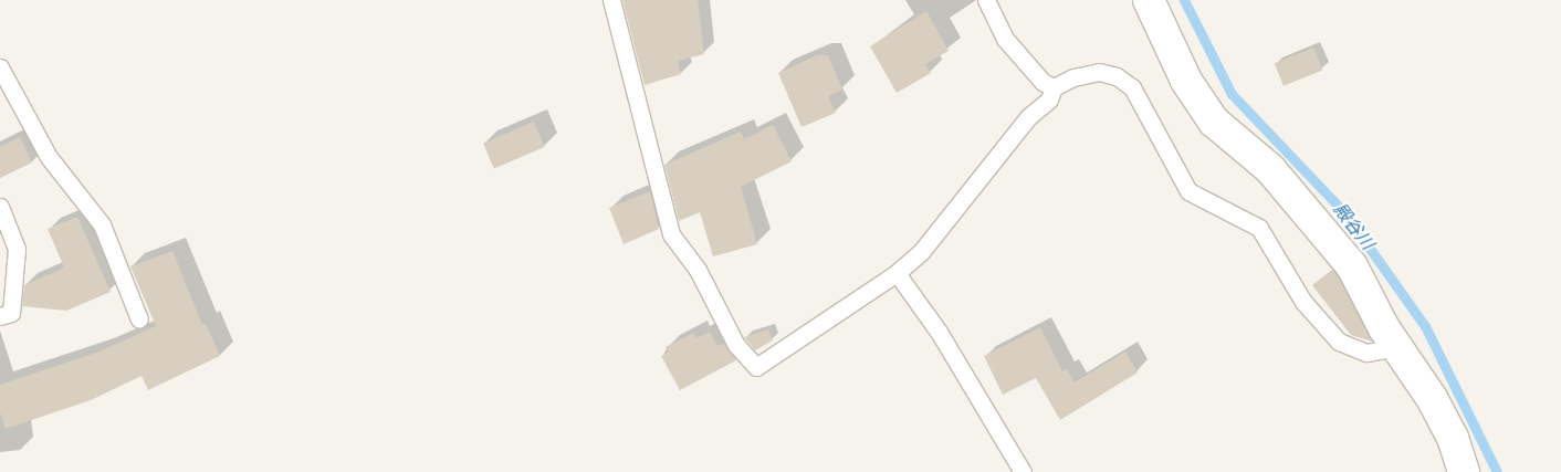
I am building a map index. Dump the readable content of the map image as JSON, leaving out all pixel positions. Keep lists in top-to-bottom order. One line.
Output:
{"water":["殿谷川"]}
